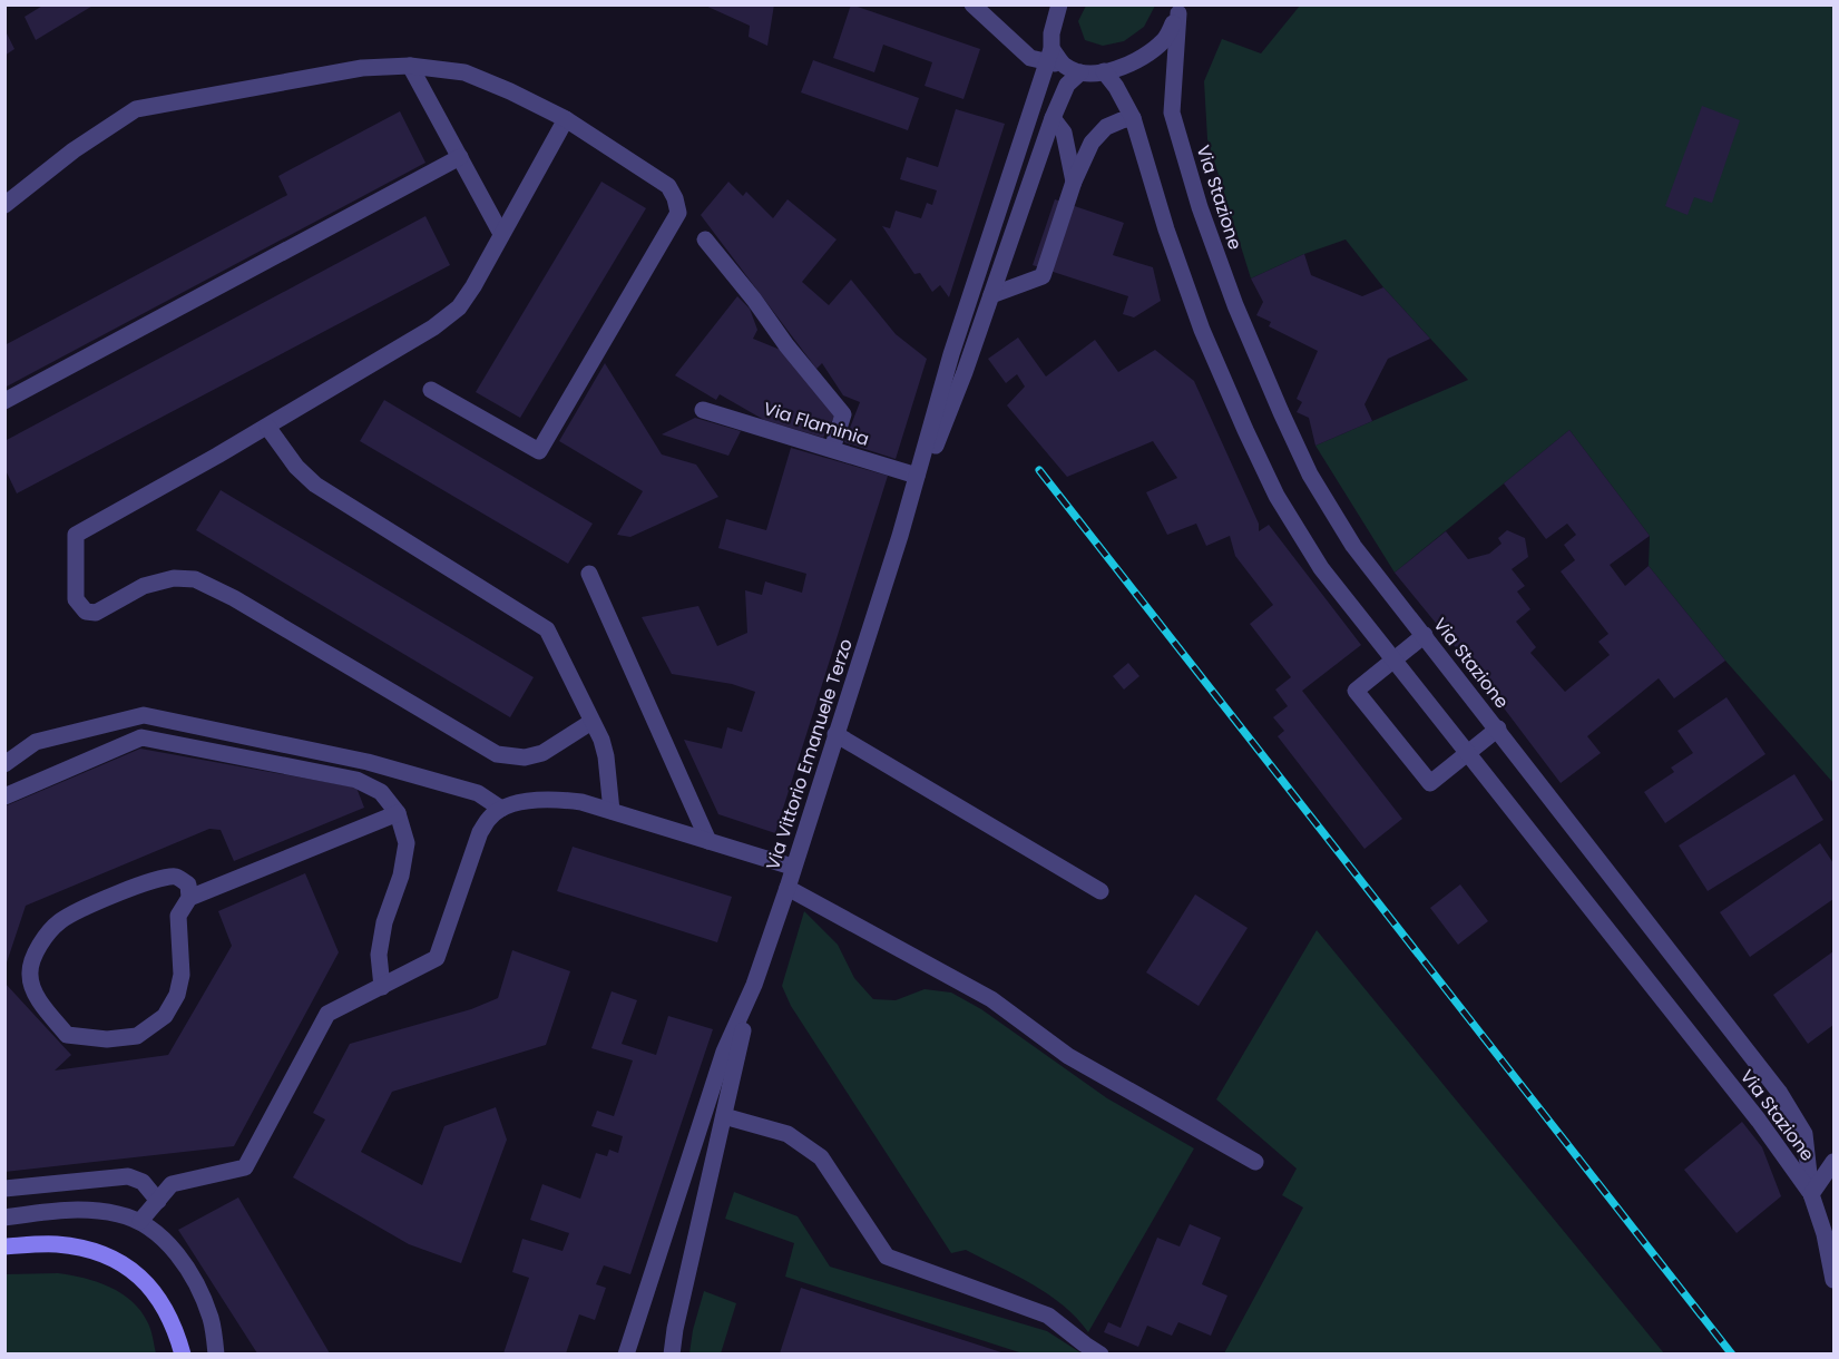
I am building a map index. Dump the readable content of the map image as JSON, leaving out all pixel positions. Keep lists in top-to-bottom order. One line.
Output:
{"streets":{"street":["Via Stazione","Via Flaminia","Via Vittorio Emanuele Terzo"]}}
